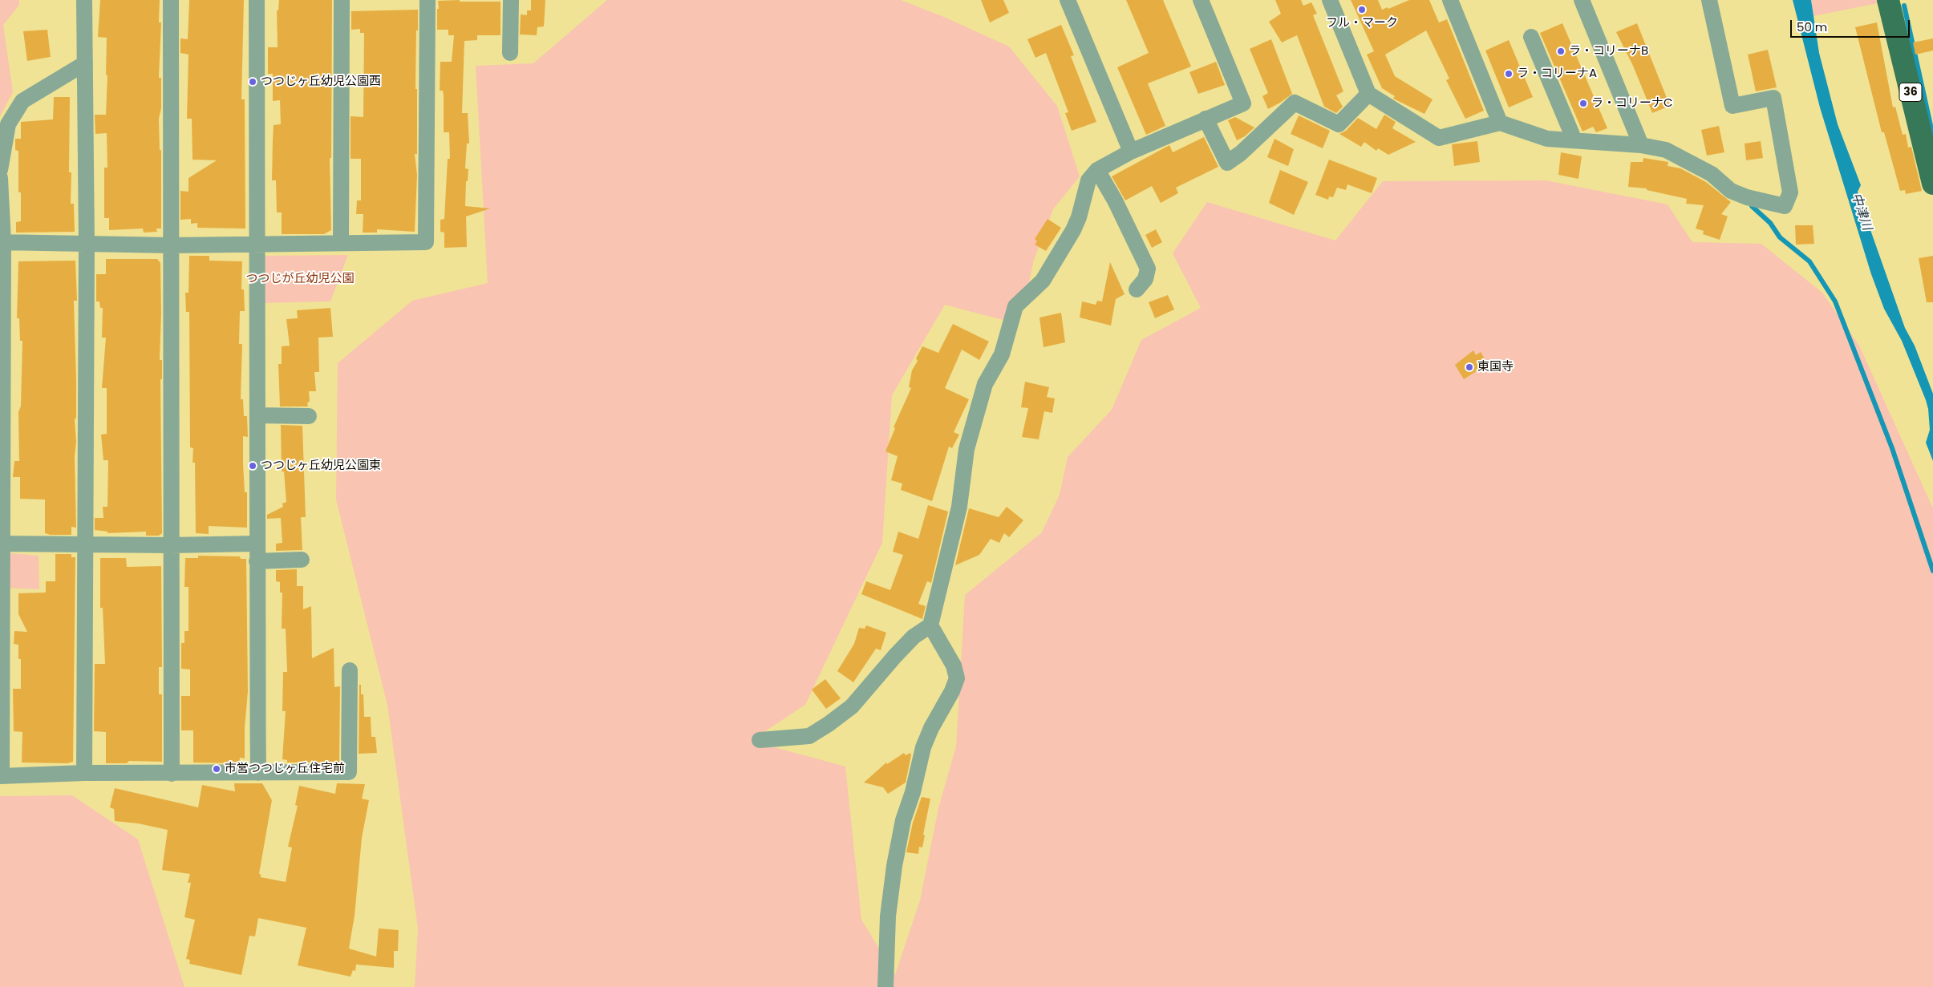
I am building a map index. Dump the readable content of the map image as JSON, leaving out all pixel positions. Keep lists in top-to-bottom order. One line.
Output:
{"streets":{"main road":["36"]},"water":["中津川"],"parks":["つつじが丘幼児公園"],"places":["フル・マーク","ラ・コリーナB","ラ・コリーナA","つつじヶ丘幼児公園西","ラ・コリーナC","東国寺","つつじヶ丘幼児公園東","市営つつじヶ丘住宅前"],"scale_bar":"50 m"}
